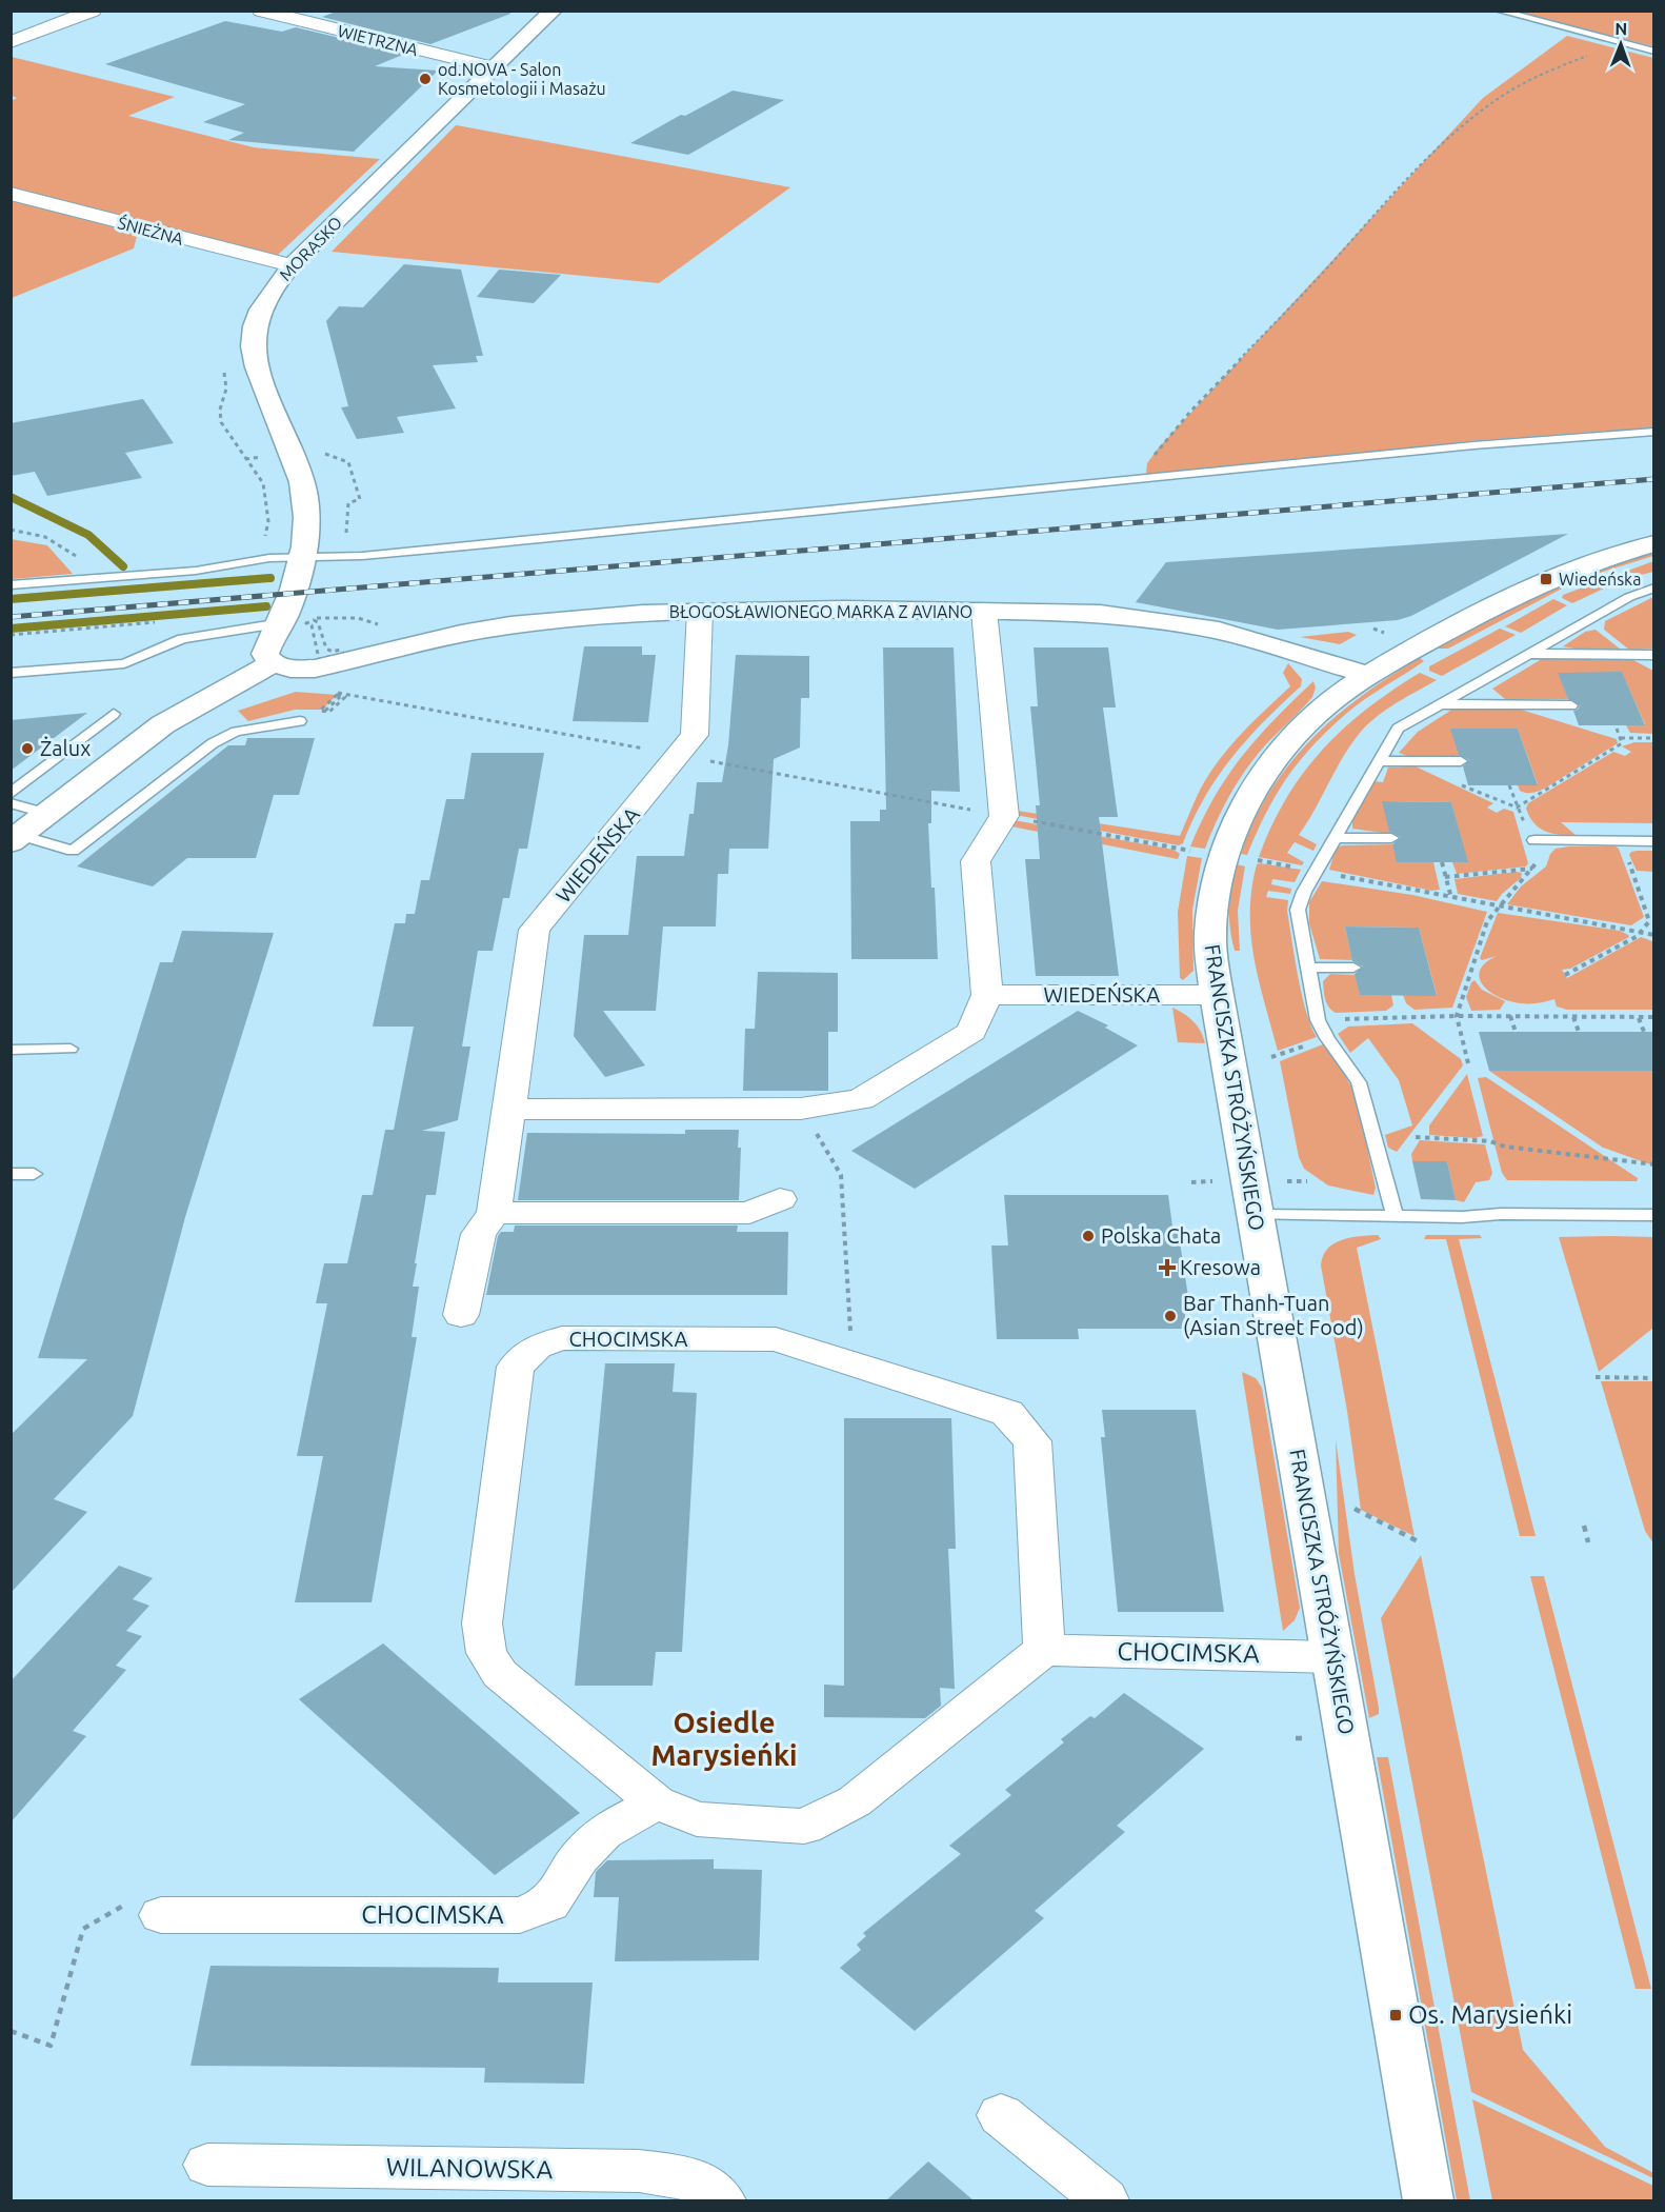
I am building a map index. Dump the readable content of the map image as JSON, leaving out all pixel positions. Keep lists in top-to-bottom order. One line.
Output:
{"streets":{"street":["WIETRZNA","ŚNIEŻNA","MORASKO","BŁOGOSŁAWIONEGO MARKA Z AVIANO","WIEDEŃSKA","FRANCISZKA STRÓŻYŃSKIEGO","CHOCIMSKA","WILANOWSKA"]},"crossings":[["WIETRZNA","MORASKO"],["ŚNIEŻNA","MORASKO"],["MORASKO","BŁOGOSŁAWIONEGO MARKA Z AVIANO"],["BŁOGOSŁAWIONEGO MARKA Z AVIANO","WIEDEŃSKA"],["BŁOGOSŁAWIONEGO MARKA Z AVIANO","FRANCISZKA STRÓŻYŃSKIEGO"],["WIEDEŃSKA","FRANCISZKA STRÓŻYŃSKIEGO"],["FRANCISZKA STRÓŻYŃSKIEGO","CHOCIMSKA"]],"districts":["Osiedle Marysieńki"],"places":{"other":["od.NOVA - Salon Kosmetologii i Masażu","Żalux","Polska Chata","Bar Thanh-Tuan (Asian Street Food)"],"transit":["Wiedeńska","Os. Marysieńki"],"health":["Kresowa"]},"north":"top"}
